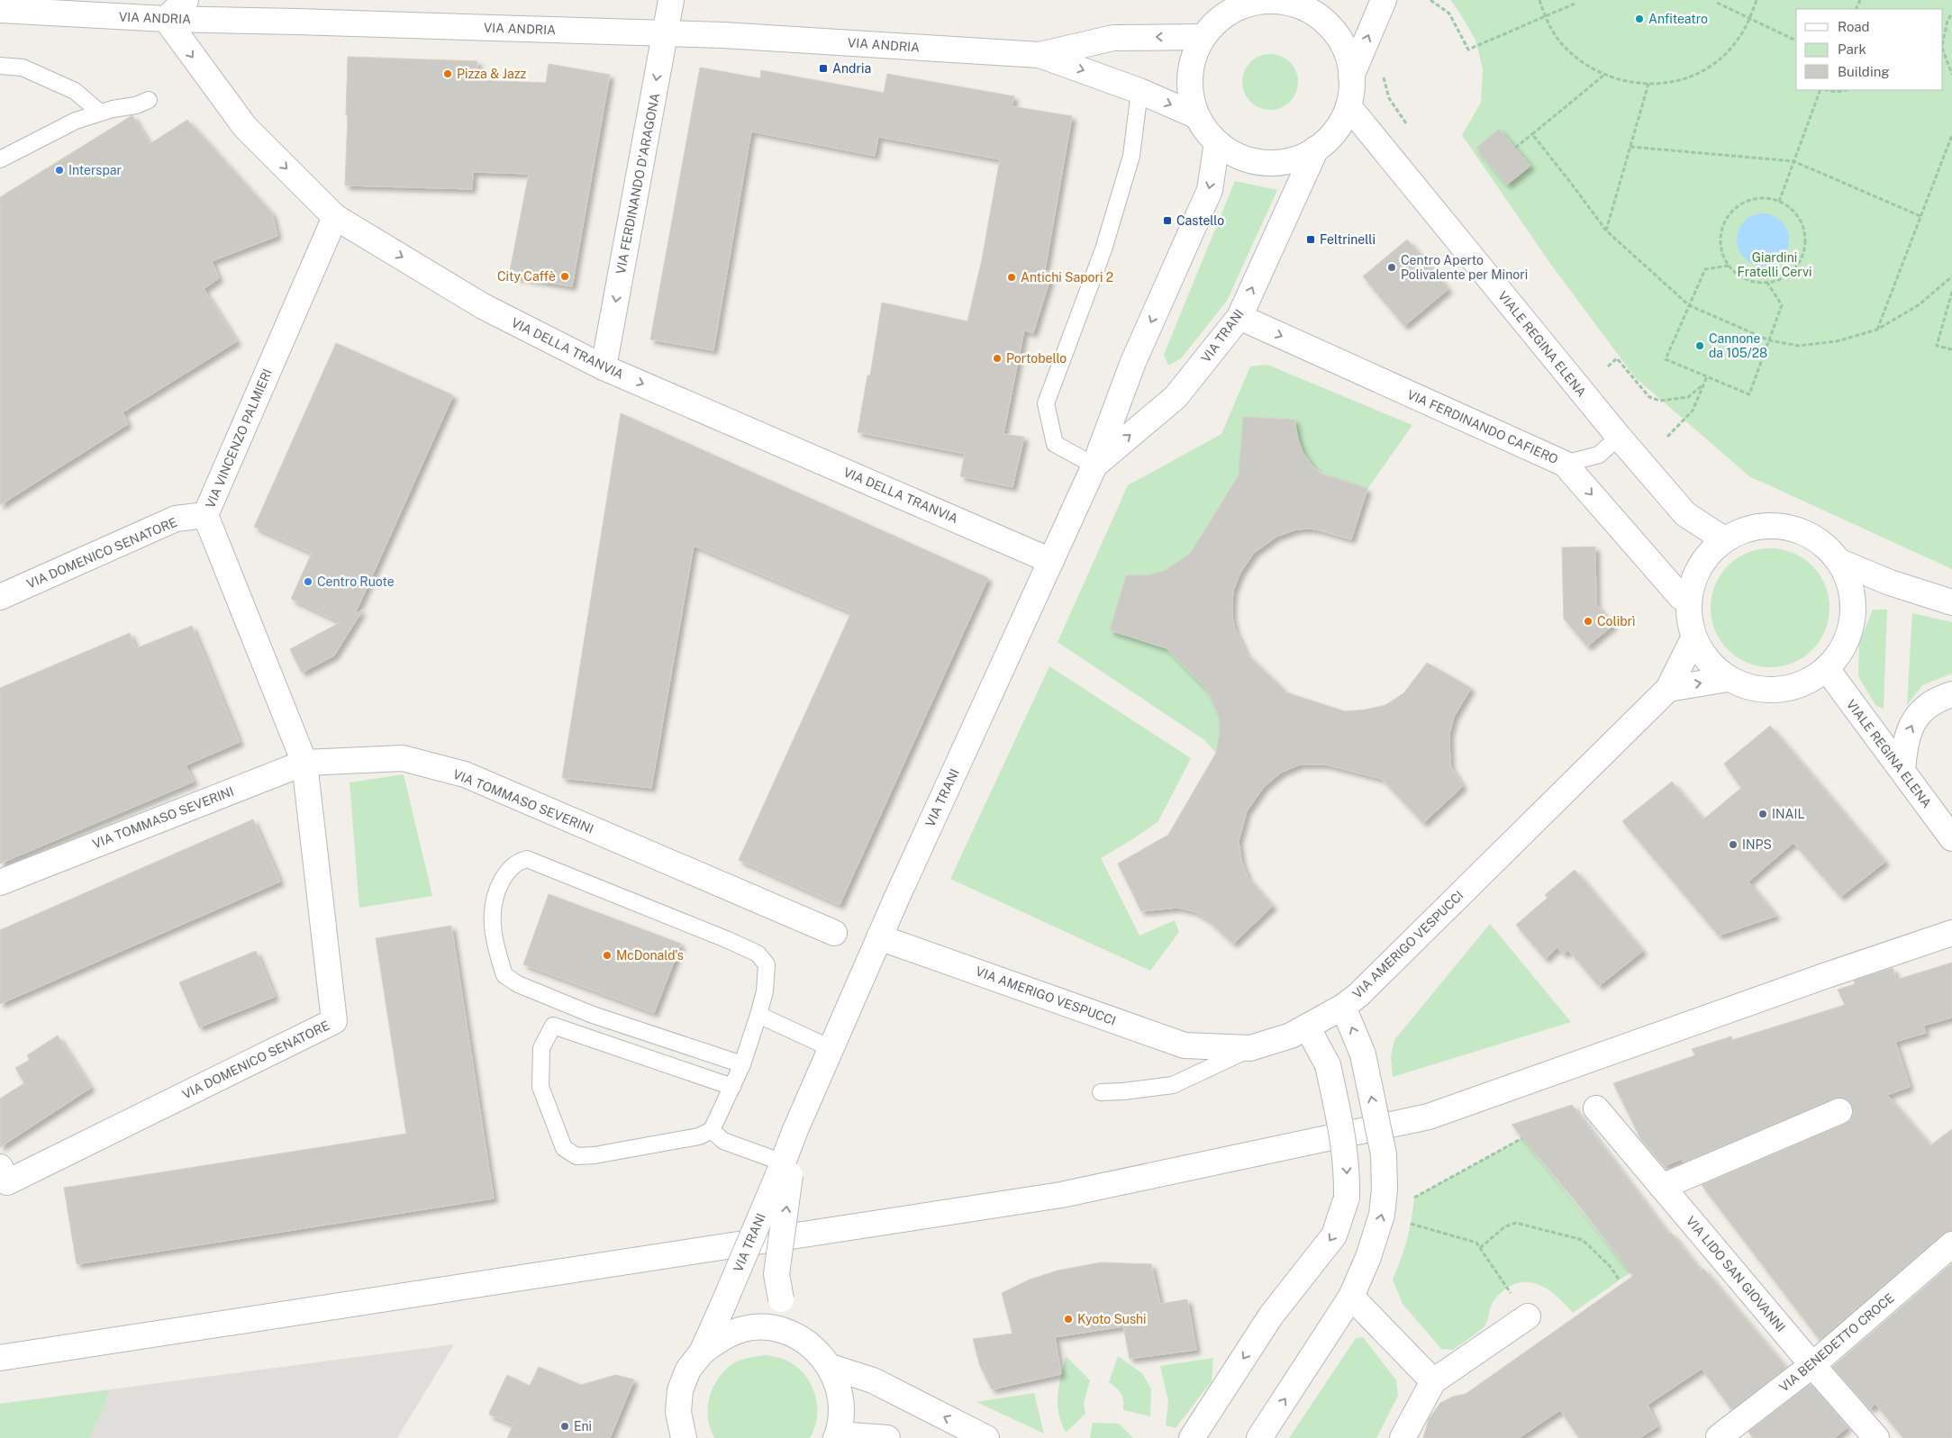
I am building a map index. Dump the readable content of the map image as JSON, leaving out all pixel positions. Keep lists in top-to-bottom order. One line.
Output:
{"streets":{"street":["VIA ANDRIA","VIA FERDINANDO D'ARAGONA","VIA TRANI","VIALE REGINA ELENA","VIA DELLA TRANVIA","VIA FERDINANDO CAFIERO","VIA VINCENZO PALMIERI","VIA DOMENICO SENATORE","VIA TOMMASO SEVERINI","VIA AMERIGO VESPUCCI","VIA LIDO SAN GIOVANNI","VIA BENEDETTO CROCE"]},"crossings":[["VIA ANDRIA","VIA FERDINANDO D'ARAGONA"],["VIA ANDRIA","VIA DELLA TRANVIA"],["VIA FERDINANDO D'ARAGONA","VIA DELLA TRANVIA"],["VIA TRANI","VIA DELLA TRANVIA"],["VIA TRANI","VIA FERDINANDO CAFIERO"],["VIA TRANI","VIA AMERIGO VESPUCCI"],["VIA DELLA TRANVIA","VIA VINCENZO PALMIERI"],["VIA VINCENZO PALMIERI","VIA DOMENICO SENATORE"],["VIA VINCENZO PALMIERI","VIA TOMMASO SEVERINI"],["VIA DOMENICO SENATORE","VIA TOMMASO SEVERINI"],["VIA LIDO SAN GIOVANNI","VIA BENEDETTO CROCE"]],"one_way":["VIA FERDINANDO D'ARAGONA","VIA DELLA TRANVIA","VIA FERDINANDO CAFIERO"],"parks":["Giardini Fratelli Cervi"],"places":{"other":["Anfiteatro","Pizza & Jazz","Interspar","Centro Aperto Polivalente per Minori","City Caffè","Antichi Sapori 2","Cannone da 105/28","Portobello","Centro Ruote","Colibrì","INAIL","INPS","McDonald's","Kyoto Sushi","Eni"],"transit":["Andria","Castello","Feltrinelli"]},"legend":["Road","Park","Building"]}
